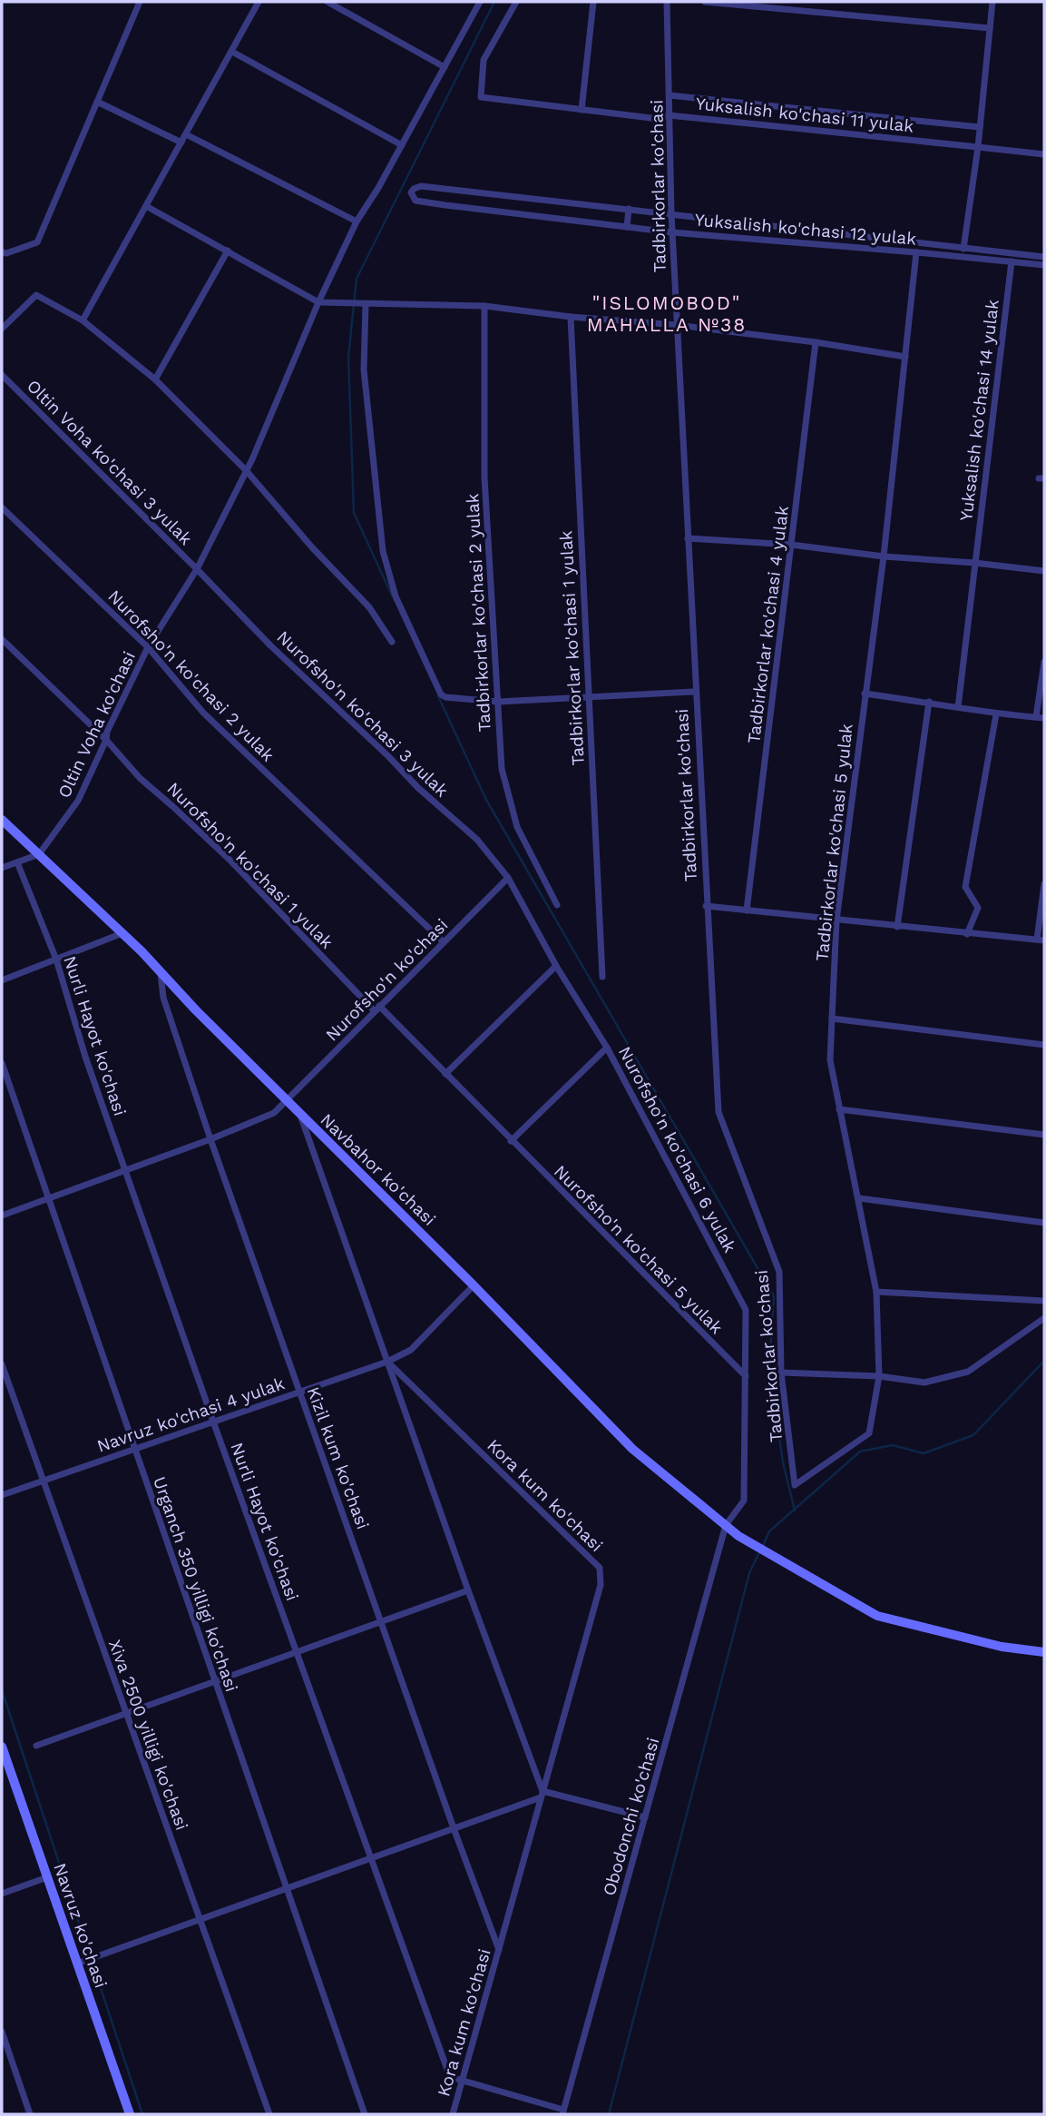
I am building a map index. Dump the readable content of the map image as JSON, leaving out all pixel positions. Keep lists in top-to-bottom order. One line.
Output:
{"streets":{"main road":["Navbahor ko'chasi","Navruz ko'chasi"],"street":["Yuksalish ko'chasi 11 yulak","Tadbirkorlar ko'chasi","Yuksalish ko'chasi 12 yulak","Yuksalish ko'chasi 14 yulak","Oltin Voha ko'chasi 3 yulak","Tadbirkorlar ko'chasi 2 yulak","Tadbirkorlar ko'chasi 4 yulak","Tadbirkorlar ko'chasi 1 yulak","Nurofsho'n ko'chasi 2 yulak","Nurofsho'n ko'chasi 3 yulak","Oltin Voha ko'chasi","Tadbirkorlar ko'chasi 5 yulak","Nurofsho'n ko'chasi 1 yulak","Nurofsho'n ko'chasi","Nurli Hayot ko'chasi","Nurofsho'n ko'chasi 6 yulak","Nurofsho'n ko'chasi 5 yulak","Navruz ko'chasi 4 yulak","Kizil kum ko'chasi","Kora kum ko'chasi","Urganch 350 yilligi ko'chasi","Xiva 2500 yilligi ko'chasi","Obodonchi ko'chasi"]},"crossings":[["Yuksalish ko'chasi 11 yulak","Tadbirkorlar ko'chasi"],["Tadbirkorlar ko'chasi","Yuksalish ko'chasi 12 yulak"],["Tadbirkorlar ko'chasi","Tadbirkorlar ko'chasi 5 yulak"],["Yuksalish ko'chasi 12 yulak","Yuksalish ko'chasi 14 yulak"],["Yuksalish ko'chasi 12 yulak","Tadbirkorlar ko'chasi 5 yulak"],["Oltin Voha ko'chasi 3 yulak","Nurofsho'n ko'chasi 3 yulak"],["Oltin Voha ko'chasi 3 yulak","Oltin Voha ko'chasi"],["Nurofsho'n ko'chasi 2 yulak","Oltin Voha ko'chasi"],["Nurofsho'n ko'chasi 2 yulak","Nurofsho'n ko'chasi"],["Nurofsho'n ko'chasi 3 yulak","Oltin Voha ko'chasi"],["Nurofsho'n ko'chasi 3 yulak","Nurofsho'n ko'chasi"],["Nurofsho'n ko'chasi 3 yulak","Nurofsho'n ko'chasi 6 yulak"],["Oltin Voha ko'chasi","Nurofsho'n ko'chasi 1 yulak"],["Oltin Voha ko'chasi","Navbahor ko'chasi"],["Nurofsho'n ko'chasi 1 yulak","Nurofsho'n ko'chasi"],["Nurofsho'n ko'chasi 1 yulak","Nurofsho'n ko'chasi 5 yulak"],["Nurofsho'n ko'chasi","Nurli Hayot ko'chasi"],["Nurofsho'n ko'chasi","Nurofsho'n ko'chasi 6 yulak"],["Nurofsho'n ko'chasi","Navbahor ko'chasi"],["Nurofsho'n ko'chasi","Nurofsho'n ko'chasi 5 yulak"],["Nurofsho'n ko'chasi","Kizil kum ko'chasi"],["Nurofsho'n ko'chasi","Urganch 350 yilligi ko'chasi"],["Nurli Hayot ko'chasi","Navruz ko'chasi 4 yulak"],["Nurli Hayot ko'chasi","Kora kum ko'chasi"],["Nurofsho'n ko'chasi 6 yulak","Navbahor ko'chasi"],["Nurofsho'n ko'chasi 6 yulak","Nurofsho'n ko'chasi 5 yulak"],["Nurofsho'n ko'chasi 6 yulak","Obodonchi ko'chasi"],["Navbahor ko'chasi","Navruz ko'chasi 4 yulak"],["Navbahor ko'chasi","Kizil kum ko'chasi"],["Navbahor ko'chasi","Kora kum ko'chasi"],["Navbahor ko'chasi","Obodonchi ko'chasi"],["Navruz ko'chasi 4 yulak","Kizil kum ko'chasi"],["Navruz ko'chasi 4 yulak","Kora kum ko'chasi"],["Navruz ko'chasi 4 yulak","Urganch 350 yilligi ko'chasi"],["Navruz ko'chasi 4 yulak","Xiva 2500 yilligi ko'chasi"],["Kizil kum ko'chasi","Kora kum ko'chasi"]],"districts":["\"ISLOMOBOD\" MAHALLA №38"]}
